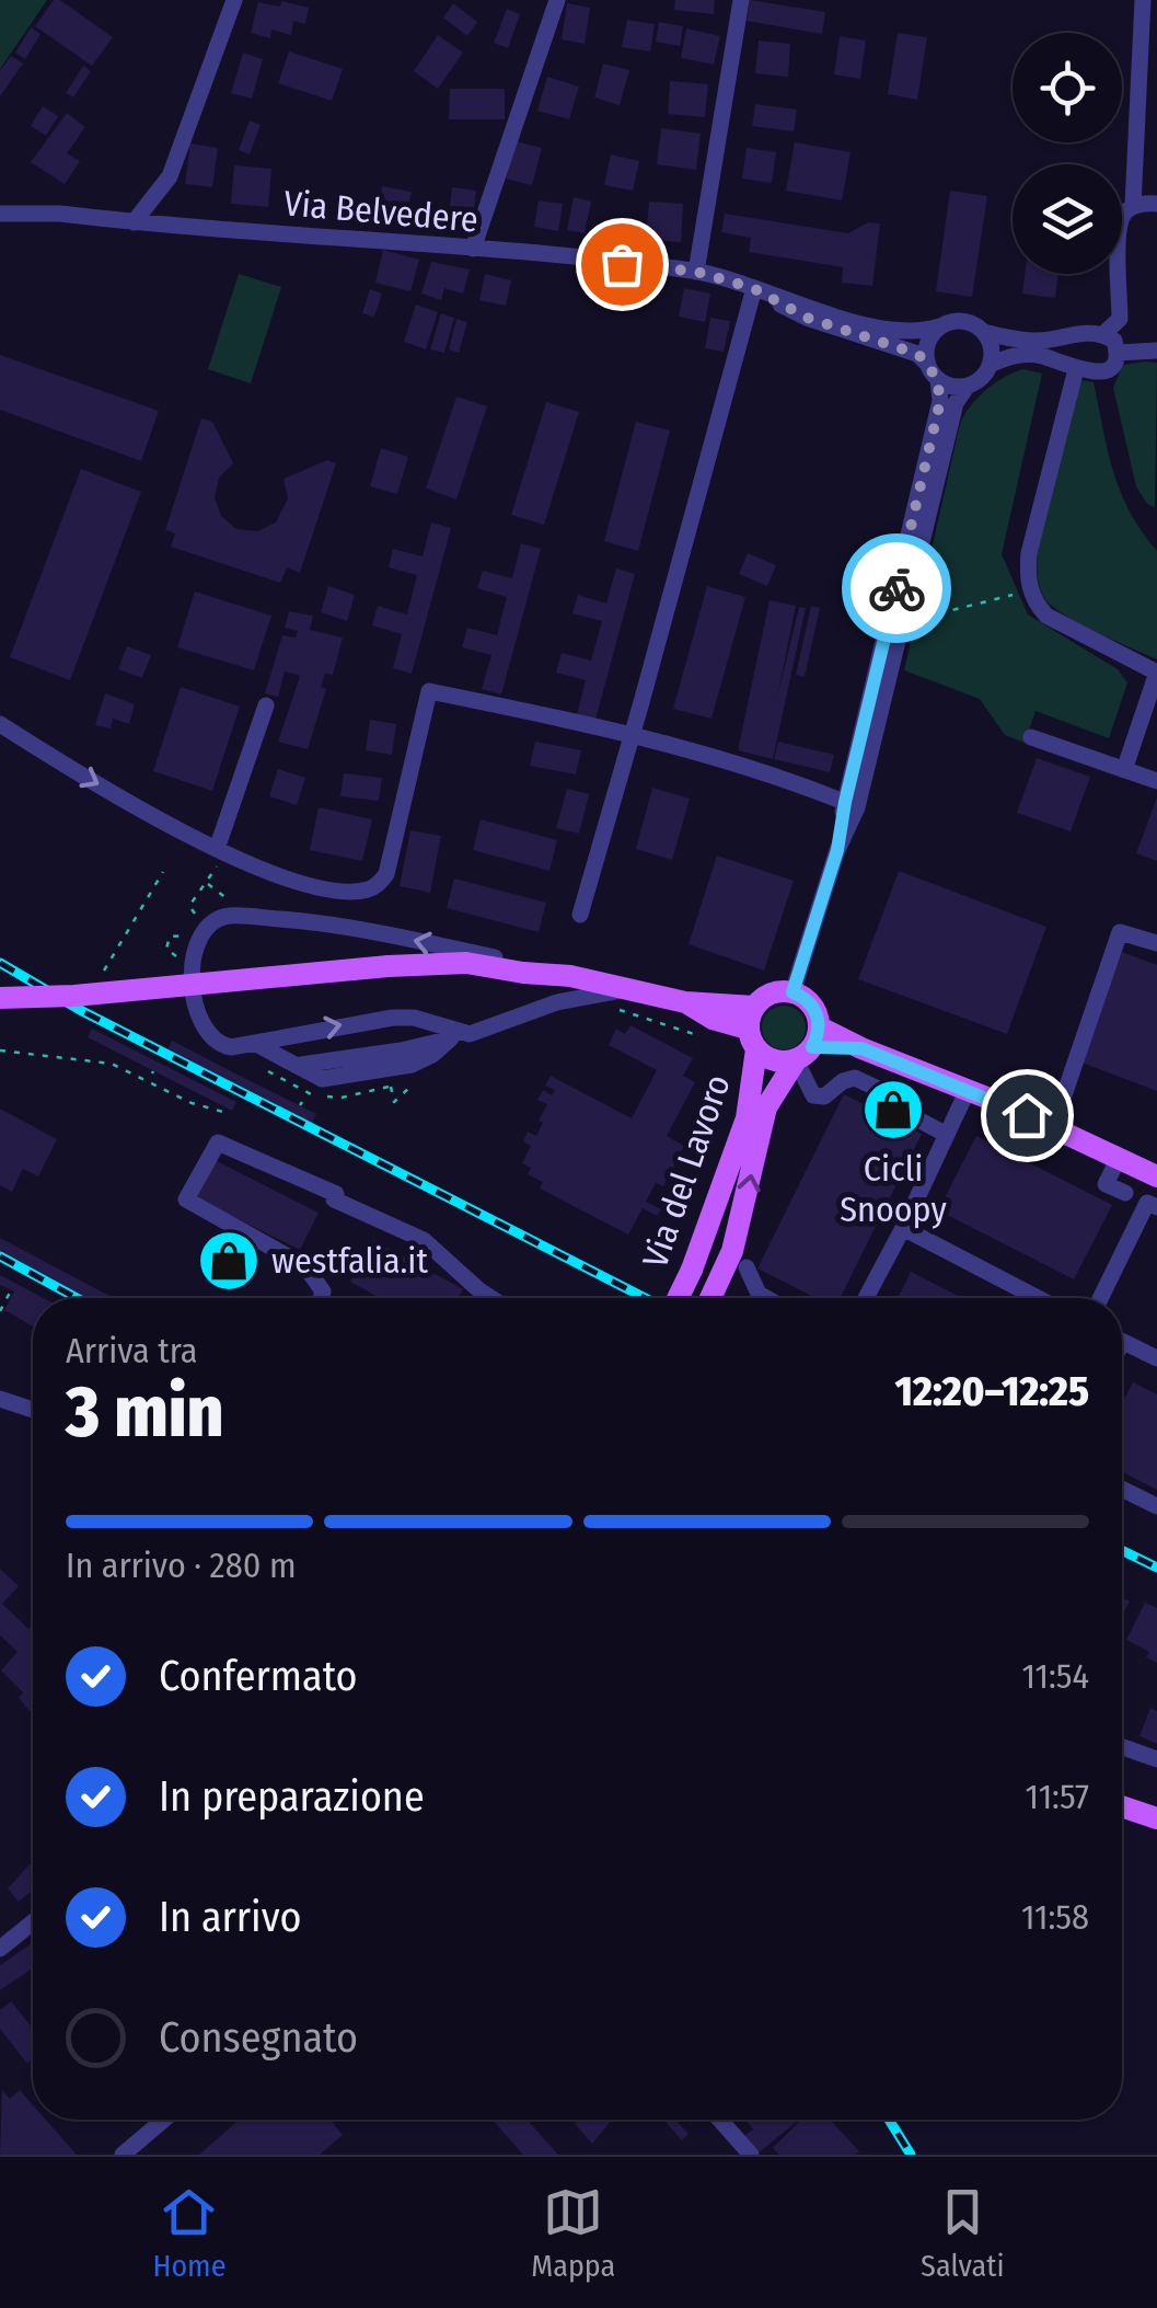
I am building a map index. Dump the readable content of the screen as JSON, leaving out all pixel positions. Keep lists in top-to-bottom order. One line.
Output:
{"streets":{"main road":["Via del Lavoro"],"street":["Via Belvedere"]},"places":{"shop":["Cicli Snoopy","westfalia.it"]},"page":{"heading":["3 min","Arriva tra","12:20–12:25"],"bar":"In arrivo · 280 m","list":[["Confermato","11:54"],["In preparazione","11:57"],["In arrivo","11:58"],"Consegnato"],"tabs":["Home","Mappa","Salvati"]}}
